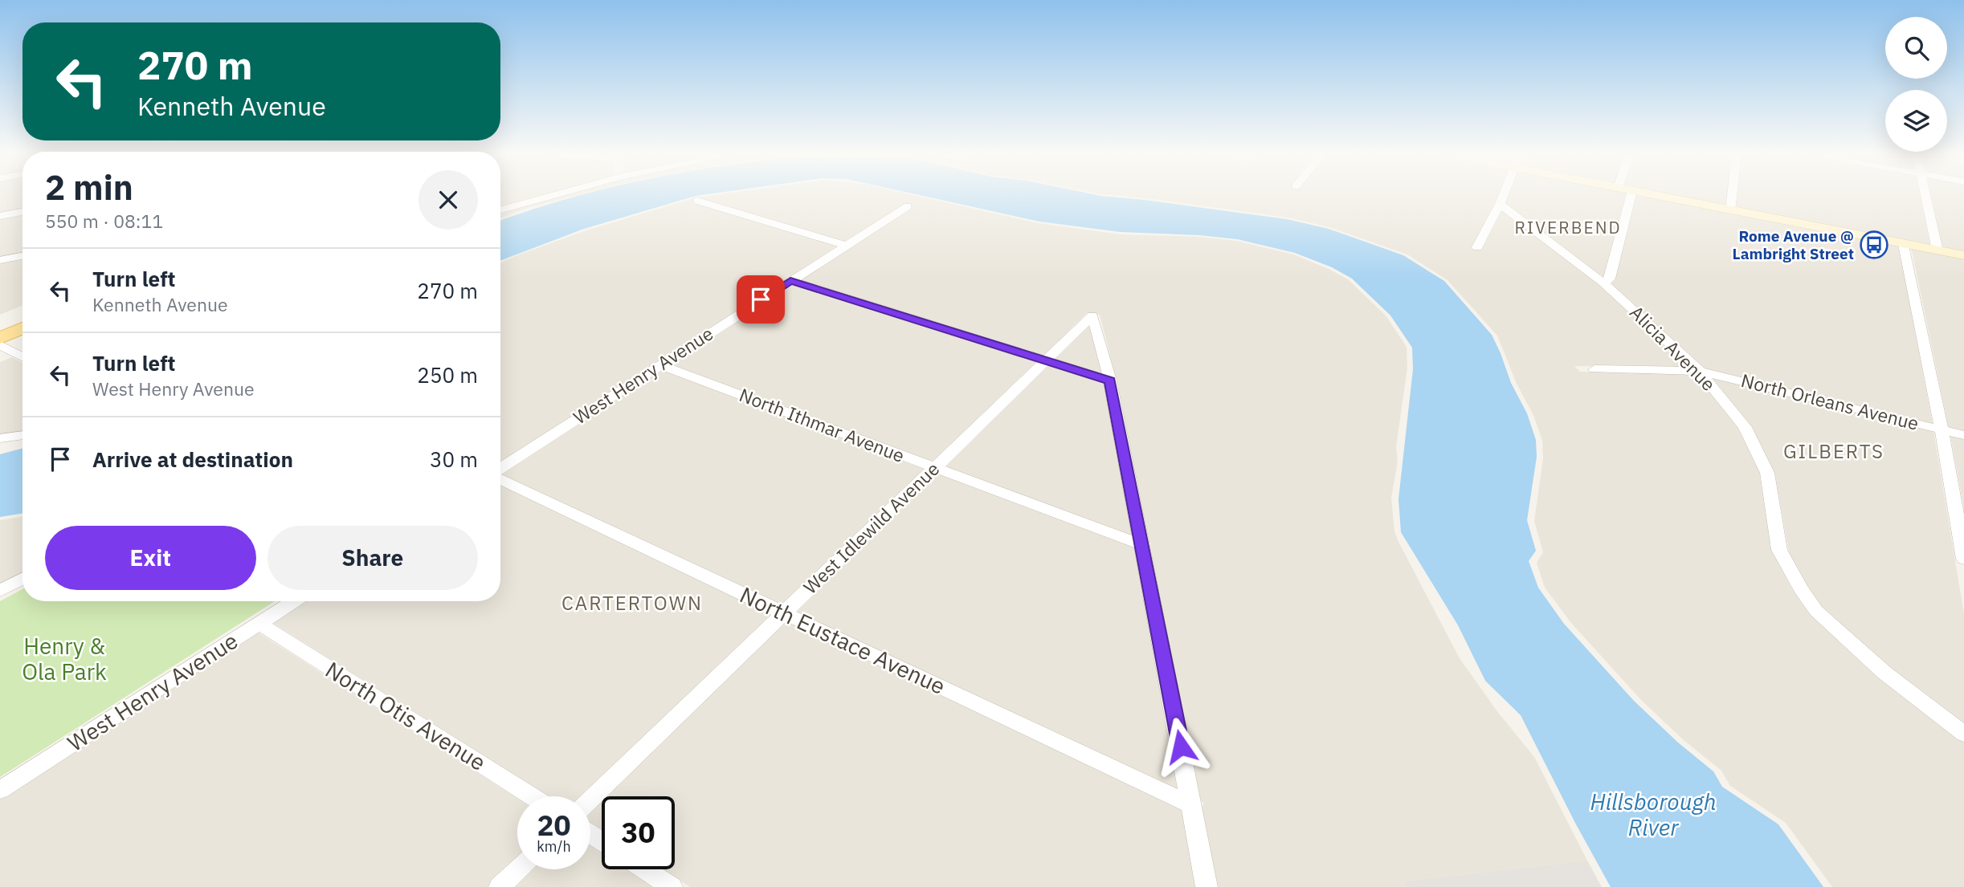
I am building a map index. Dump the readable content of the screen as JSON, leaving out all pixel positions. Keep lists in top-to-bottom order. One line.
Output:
{"streets":{"street":["Alicia Avenue","West Henry Avenue","North Orleans Avenue","North Ithmar Avenue","West Idlewild Avenue","North Eustace Avenue","North Otis Avenue"]},"crossings":[["Alicia Avenue","North Orleans Avenue"],["West Henry Avenue","North Ithmar Avenue"],["West Henry Avenue","North Otis Avenue"],["North Ithmar Avenue","West Idlewild Avenue"],["West Idlewild Avenue","North Eustace Avenue"]],"districts":["RIVERBEND","GILBERTS","CARTERTOWN"],"water":["Hillsborough River"],"parks":["Henry & Ola Park"],"places":{"bus stop":["Rome Avenue @ Lambright Street"]},"page":{"turn":["270 m","Kenneth Avenue"],"heading":["2 min","550 m · 08:11"],"list":[{"name":"Turn left","note":"Kenneth Avenue","value":"270 m"},{"name":"Turn left","note":"West Henry Avenue","value":"250 m"},{"name":"Arrive at destination","value":"30 m"}],"buttons":["Exit","Share"],"speed":"20 km/h","limit":"30"}}
